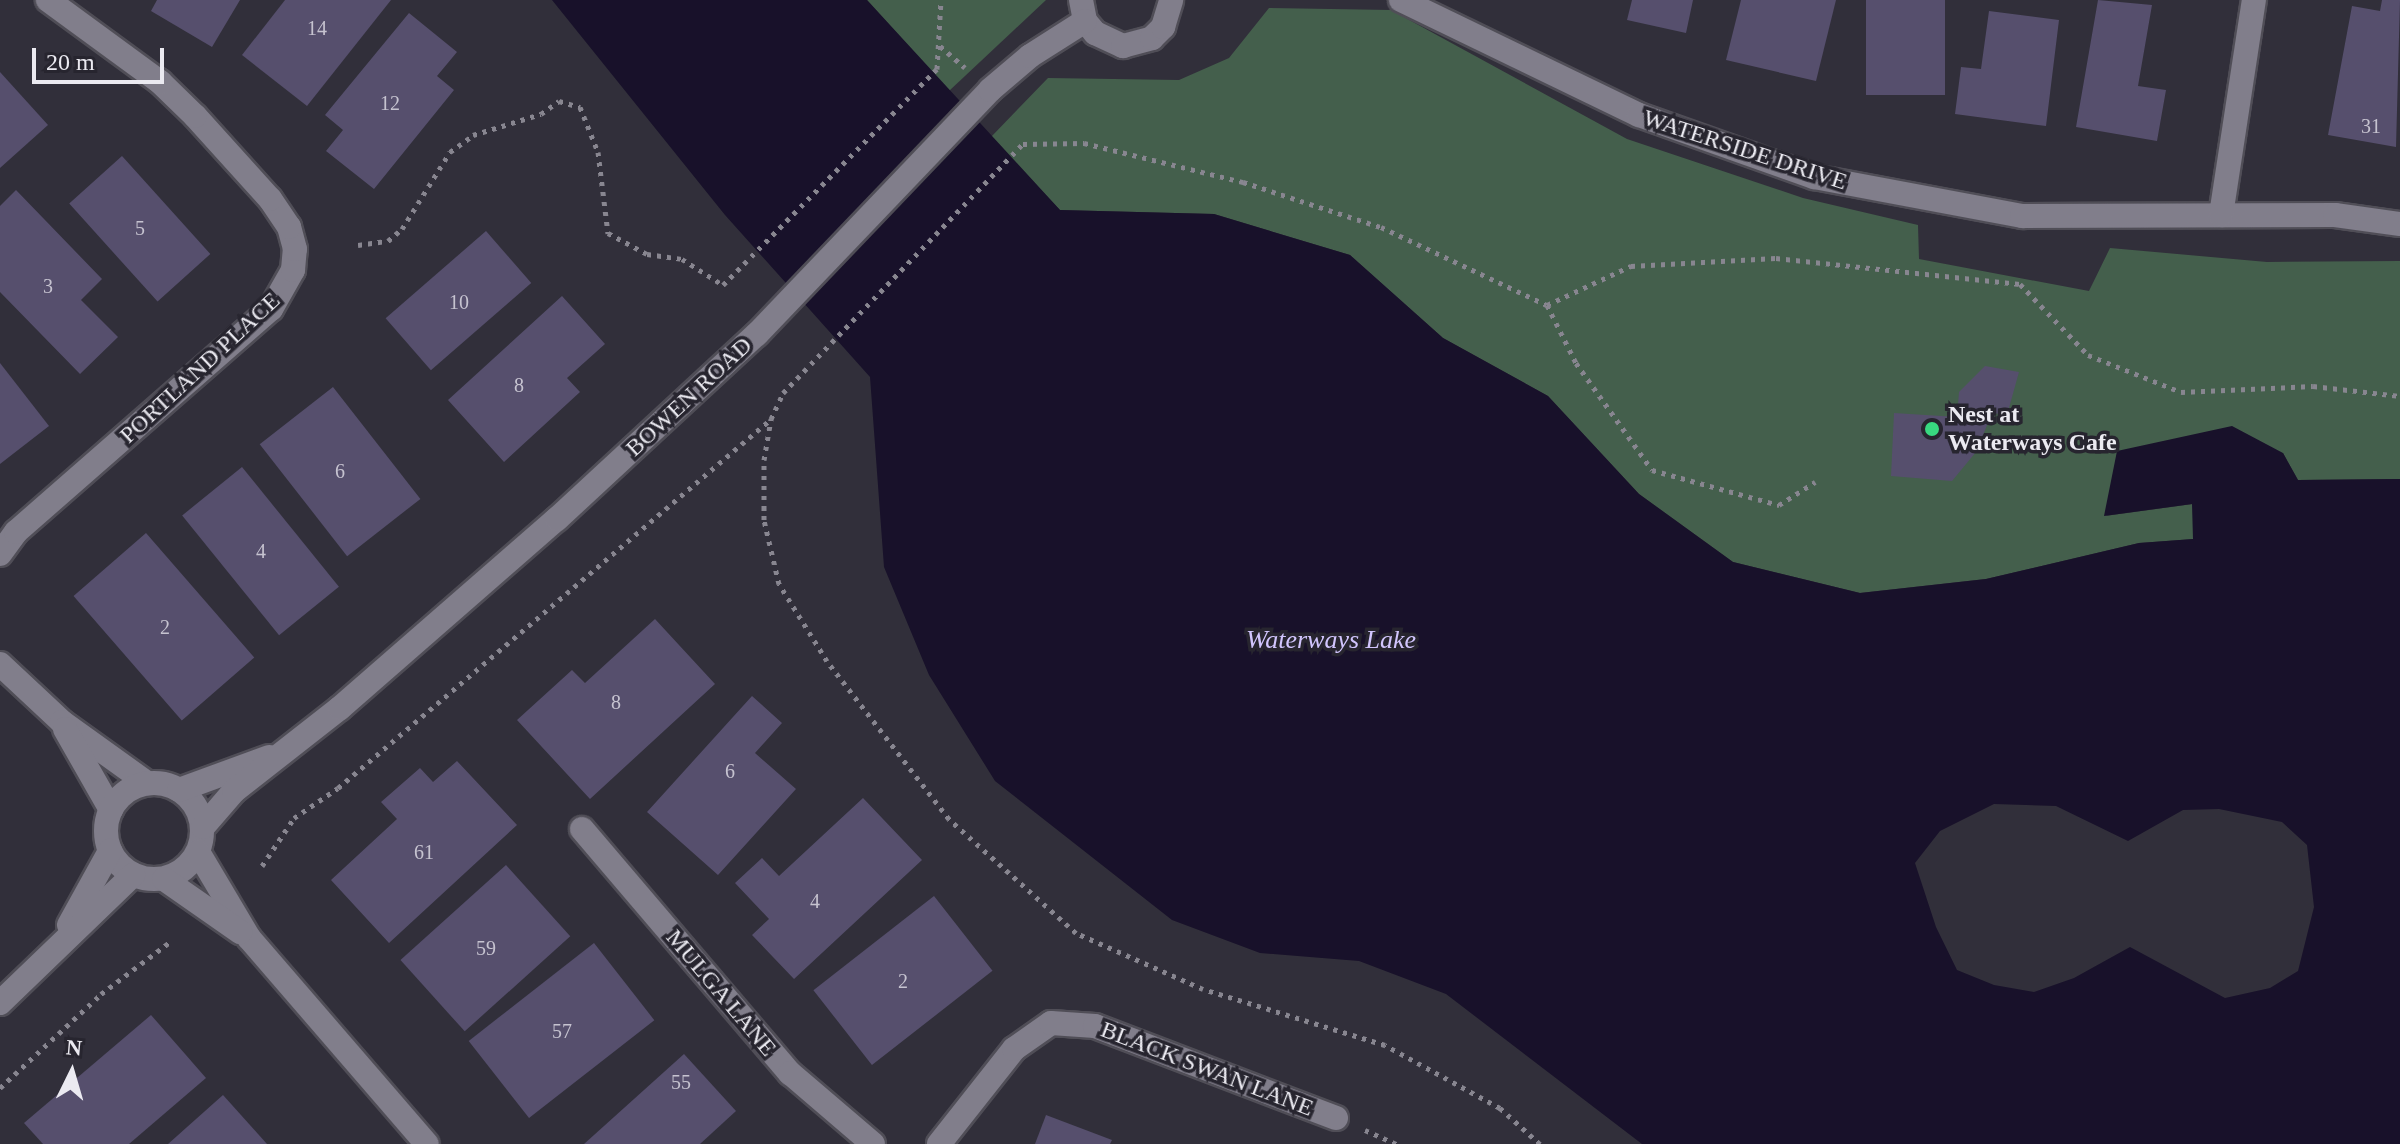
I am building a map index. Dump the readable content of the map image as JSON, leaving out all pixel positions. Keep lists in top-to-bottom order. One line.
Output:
{"streets":{"street":["WATERSIDE DRIVE","PORTLAND PLACE","BOWEN ROAD","MULGA LANE","BLACK SWAN LANE"]},"water":["Waterways Lake"],"places":["Nest at Waterways Cafe"],"house_numbers":["14","12","31","5","3","10","8","6","4","2","8","6","61","4","59","2","57","55"],"scale_bar":"20 m","north":"top"}
